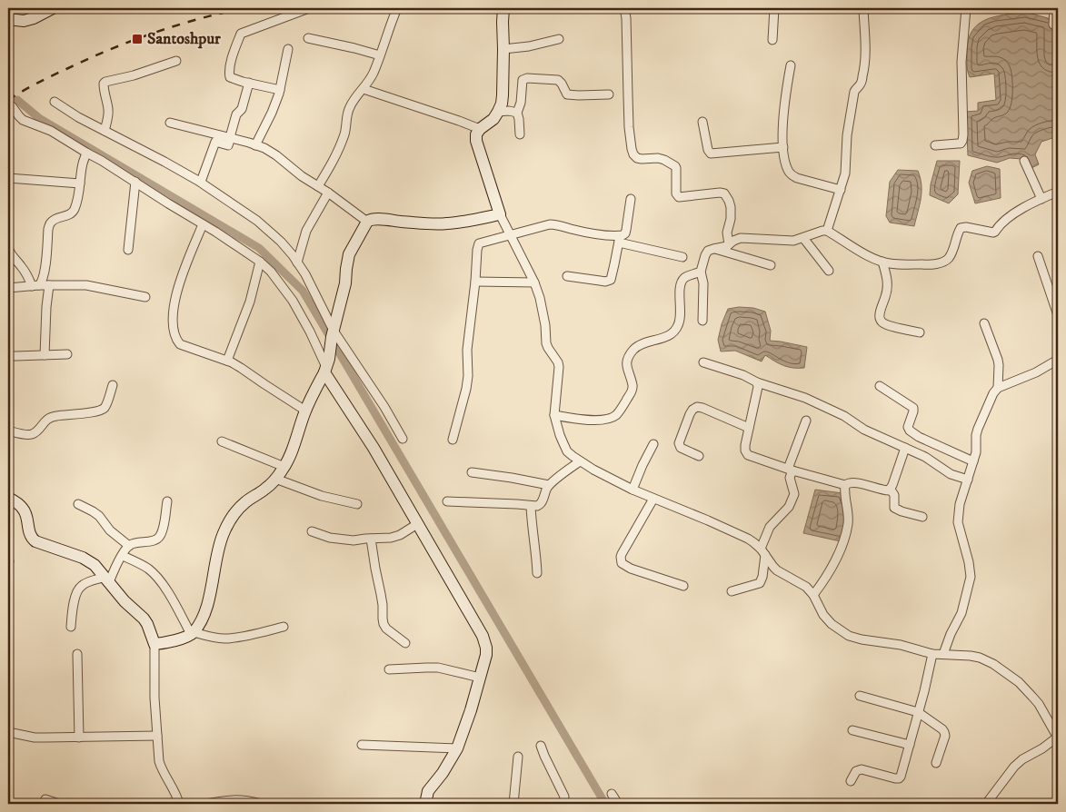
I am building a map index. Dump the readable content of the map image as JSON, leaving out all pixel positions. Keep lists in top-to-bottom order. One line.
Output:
{"places":{"transit":["Santoshpur"]}}
